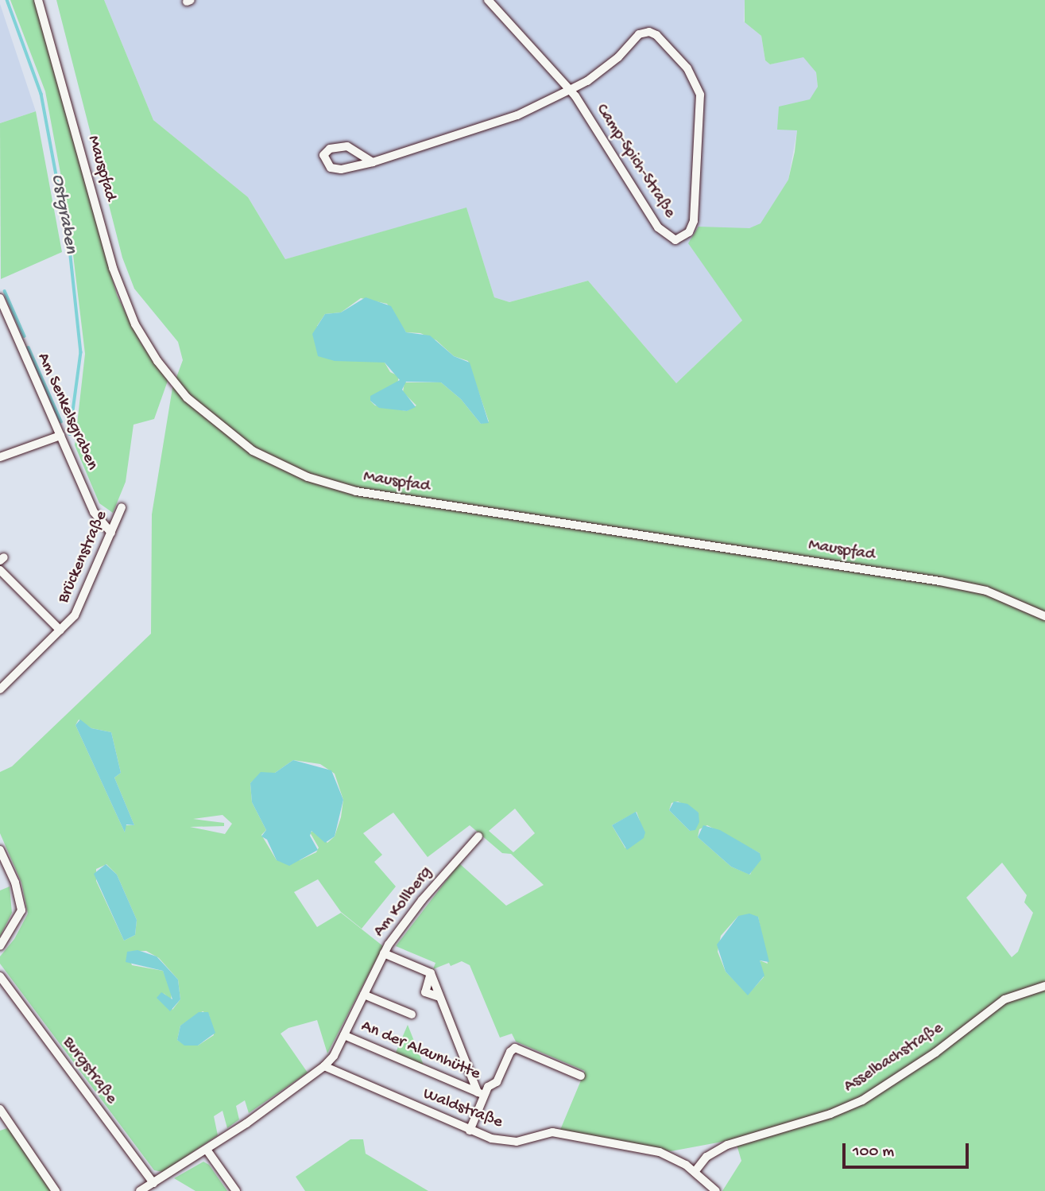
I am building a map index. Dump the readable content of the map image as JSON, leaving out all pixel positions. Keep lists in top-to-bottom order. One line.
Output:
{"streets":{"street":["Camp-Spich-Straße","Mauspfad","Am Senkelsgraben","Brückenstraße","Am Kollberg","An der Alaunhütte","Asselbachstraße","Burgstraße","Waldstraße"]},"crossings":[["Am Senkelsgraben","Brückenstraße"],["Am Kollberg","An der Alaunhütte"],["Am Kollberg","Waldstraße"],["Asselbachstraße","Waldstraße"]],"water":["Ostgraben"],"scale_bar":"100 m"}
